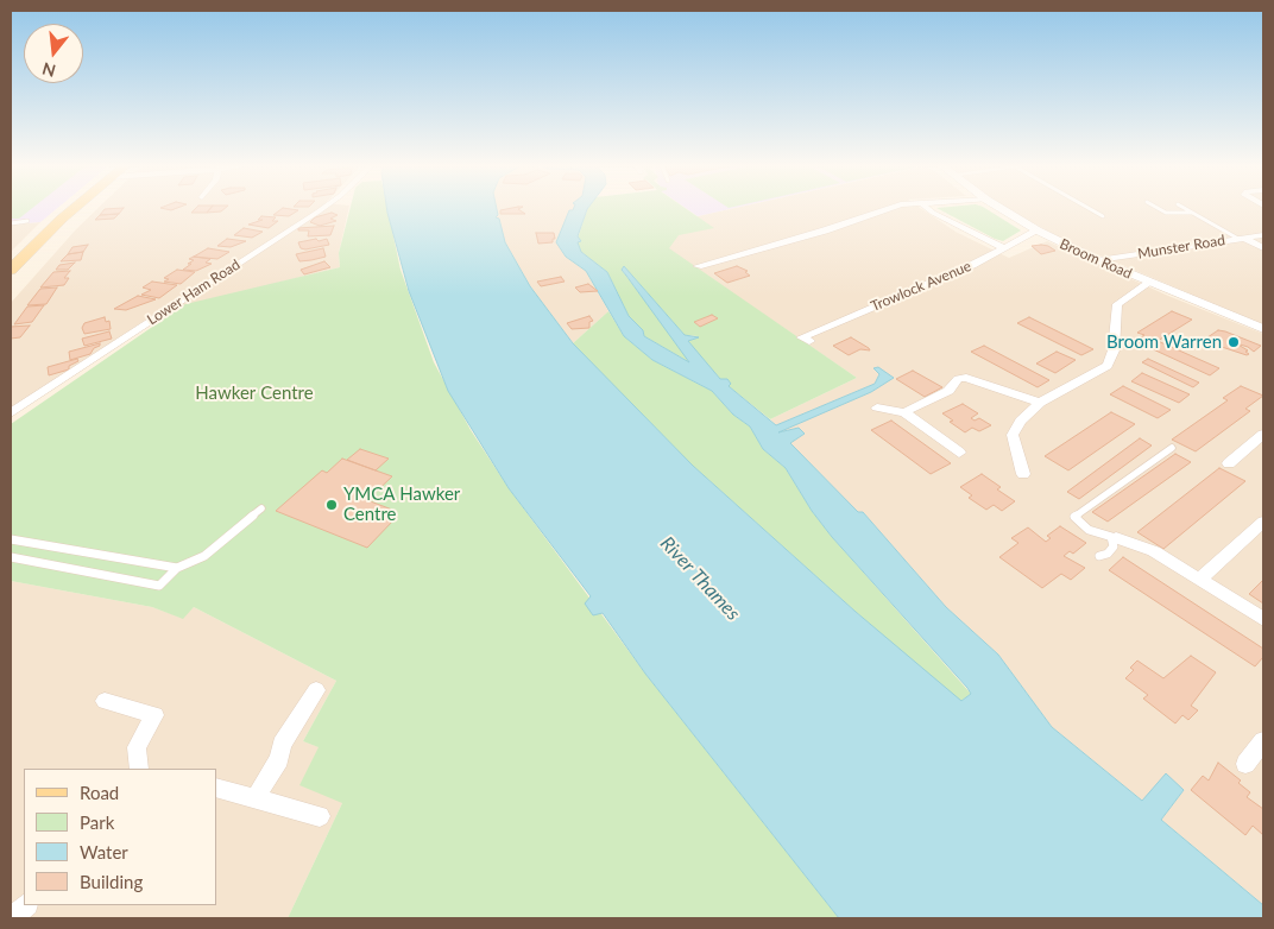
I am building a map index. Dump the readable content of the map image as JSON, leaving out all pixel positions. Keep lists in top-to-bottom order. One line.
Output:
{"streets":{"street":["Munster Road","Broom Road","Trowlock Avenue","Lower Ham Road"]},"crossings":[["Munster Road","Broom Road"],["Broom Road","Trowlock Avenue"]],"water":["River Thames"],"parks":["Hawker Centre"],"places":["Broom Warren","YMCA Hawker Centre"],"legend":["Road","Park","Water","Building"],"north":"bottom"}
